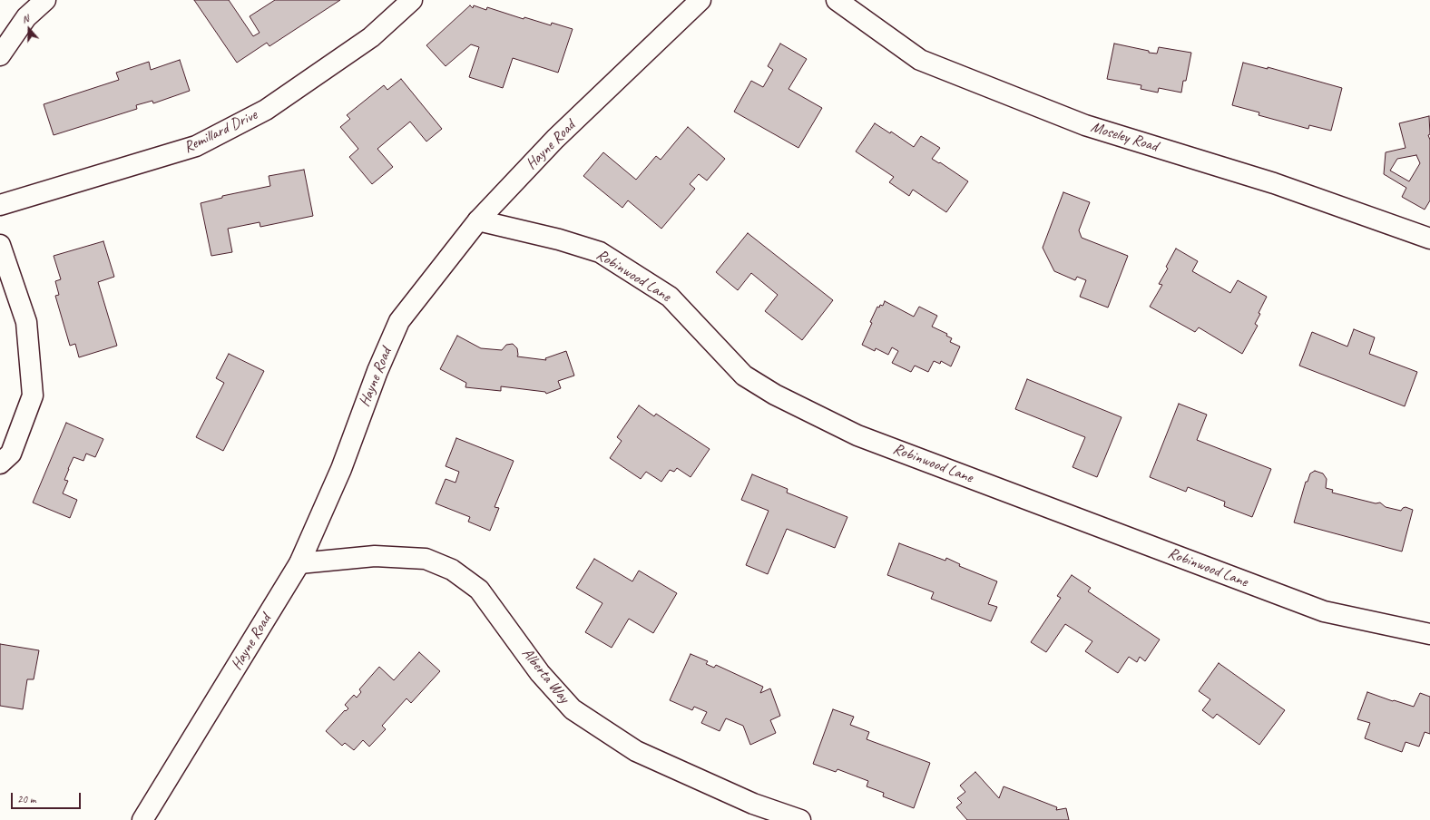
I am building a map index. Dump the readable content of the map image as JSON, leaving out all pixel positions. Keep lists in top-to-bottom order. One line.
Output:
{"streets":{"street":["Remillard Drive","Moseley Road","Hayne Road","Robinwood Lane","Alberta Way"]},"crossings":[["Hayne Road","Robinwood Lane"],["Hayne Road","Alberta Way"]],"scale_bar":"20 m","north":"top"}
